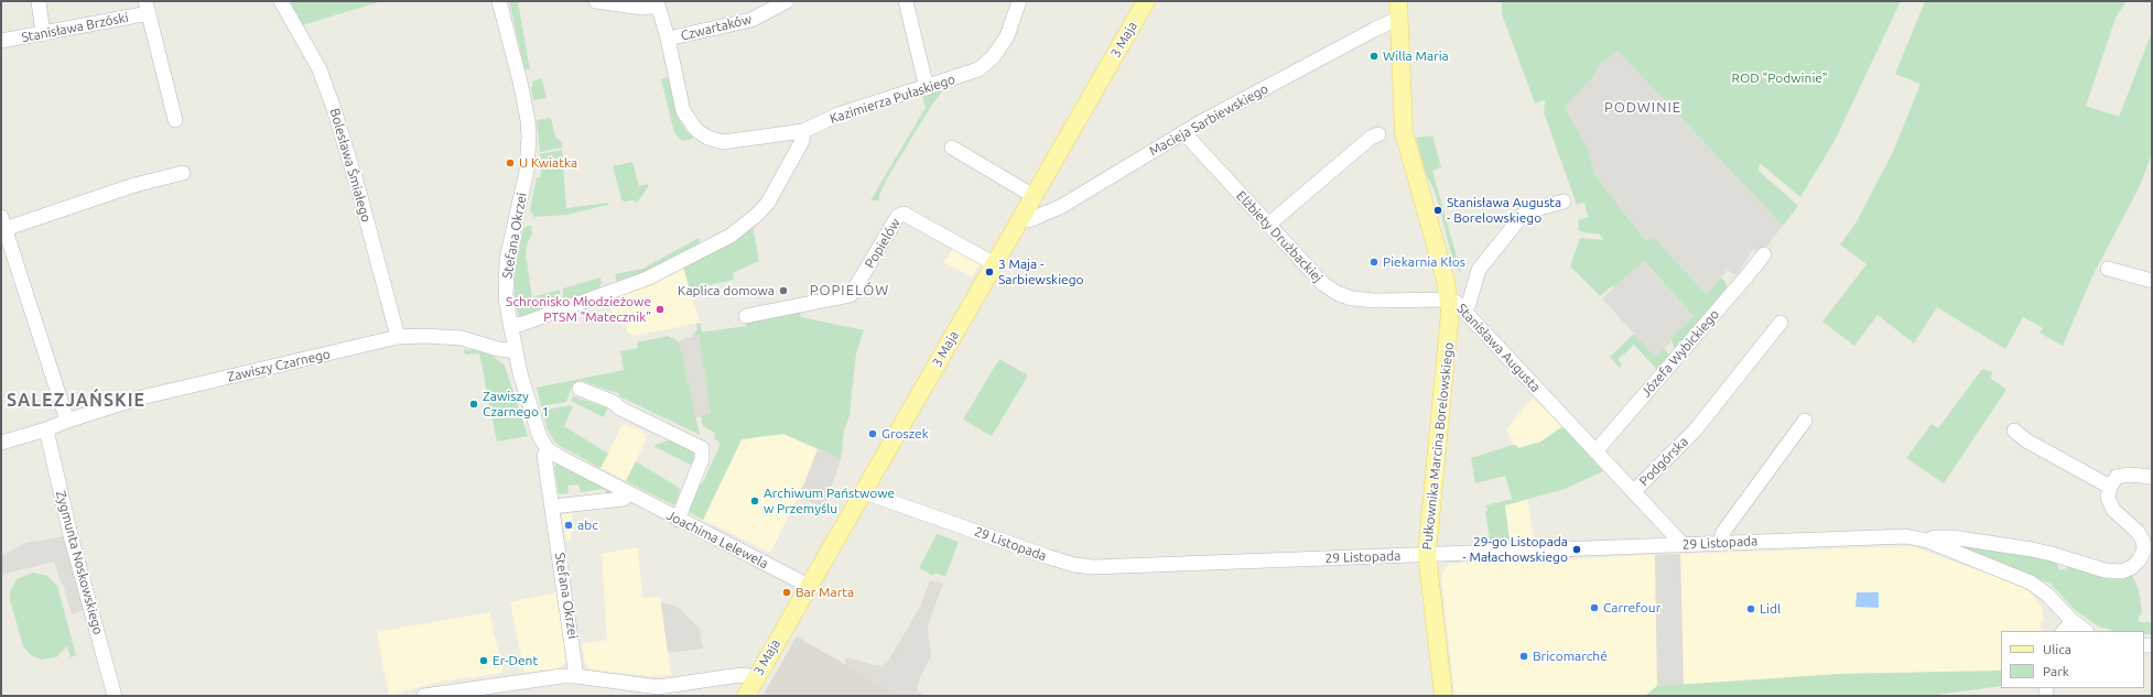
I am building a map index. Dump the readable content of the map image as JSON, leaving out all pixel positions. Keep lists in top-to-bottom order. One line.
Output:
{"streets":{"main road":["3 Maja","Stanisława Augusta","Pułkownika Marcina Borelowskiego"],"street":["Stanisława Brzóski","Czwartaków","Kazimierza Pułaskiego","Macieja Sarbiewskiego","Bolesława Śmiałego","Stefana Okrzei","Elżbiety Drużbackiej","Popielów","Józefa Wybickiego","Zawiszy Czarnego","Podgórska","Joachima Lelewela","29 Listopada","Zygmunta Noskowskiego"]},"crossings":[["Czwartaków","Kazimierza Pułaskiego"],["3 Maja","Macieja Sarbiewskiego"],["3 Maja","Popielów"],["3 Maja","Joachima Lelewela"],["3 Maja","29 Listopada"],["Macieja Sarbiewskiego","Elżbiety Drużbackiej"],["Macieja Sarbiewskiego","Stanisława Augusta"],["Bolesława Śmiałego","Zawiszy Czarnego"],["Stefana Okrzei","Zawiszy Czarnego"],["Stefana Okrzei","Joachima Lelewela"],["Elżbiety Drużbackiej","Stanisława Augusta"],["Elżbiety Drużbackiej","Pułkownika Marcina Borelowskiego"],["Stanisława Augusta","Józefa Wybickiego"],["Stanisława Augusta","Pułkownika Marcina Borelowskiego"],["Stanisława Augusta","Podgórska"],["Stanisława Augusta","29 Listopada"],["Zawiszy Czarnego","Zygmunta Noskowskiego"],["Pułkownika Marcina Borelowskiego","29 Listopada"]],"districts":["PODWINIE","POPIELÓW","SALEZJAŃSKIE"],"parks":["ROD \"Podwinie\""],"places":["Willa Maria","U Kwiatka","Stanisława Augusta - Borelowskiego","Piekarnia Kłos","3 Maja - Sarbiewskiego","Kaplica domowa","Schronisko Młodzieżowe PTSM \"Matecznik\"","Zawiszy Czarnego 1","Groszek","Archiwum Państwowe w Przemyślu","abc","29-go Listopada - Małachowskiego","Bar Marta","Carrefour","Lidl","Bricomarché","Er-Dent"],"legend":["Ulica","Park"]}
